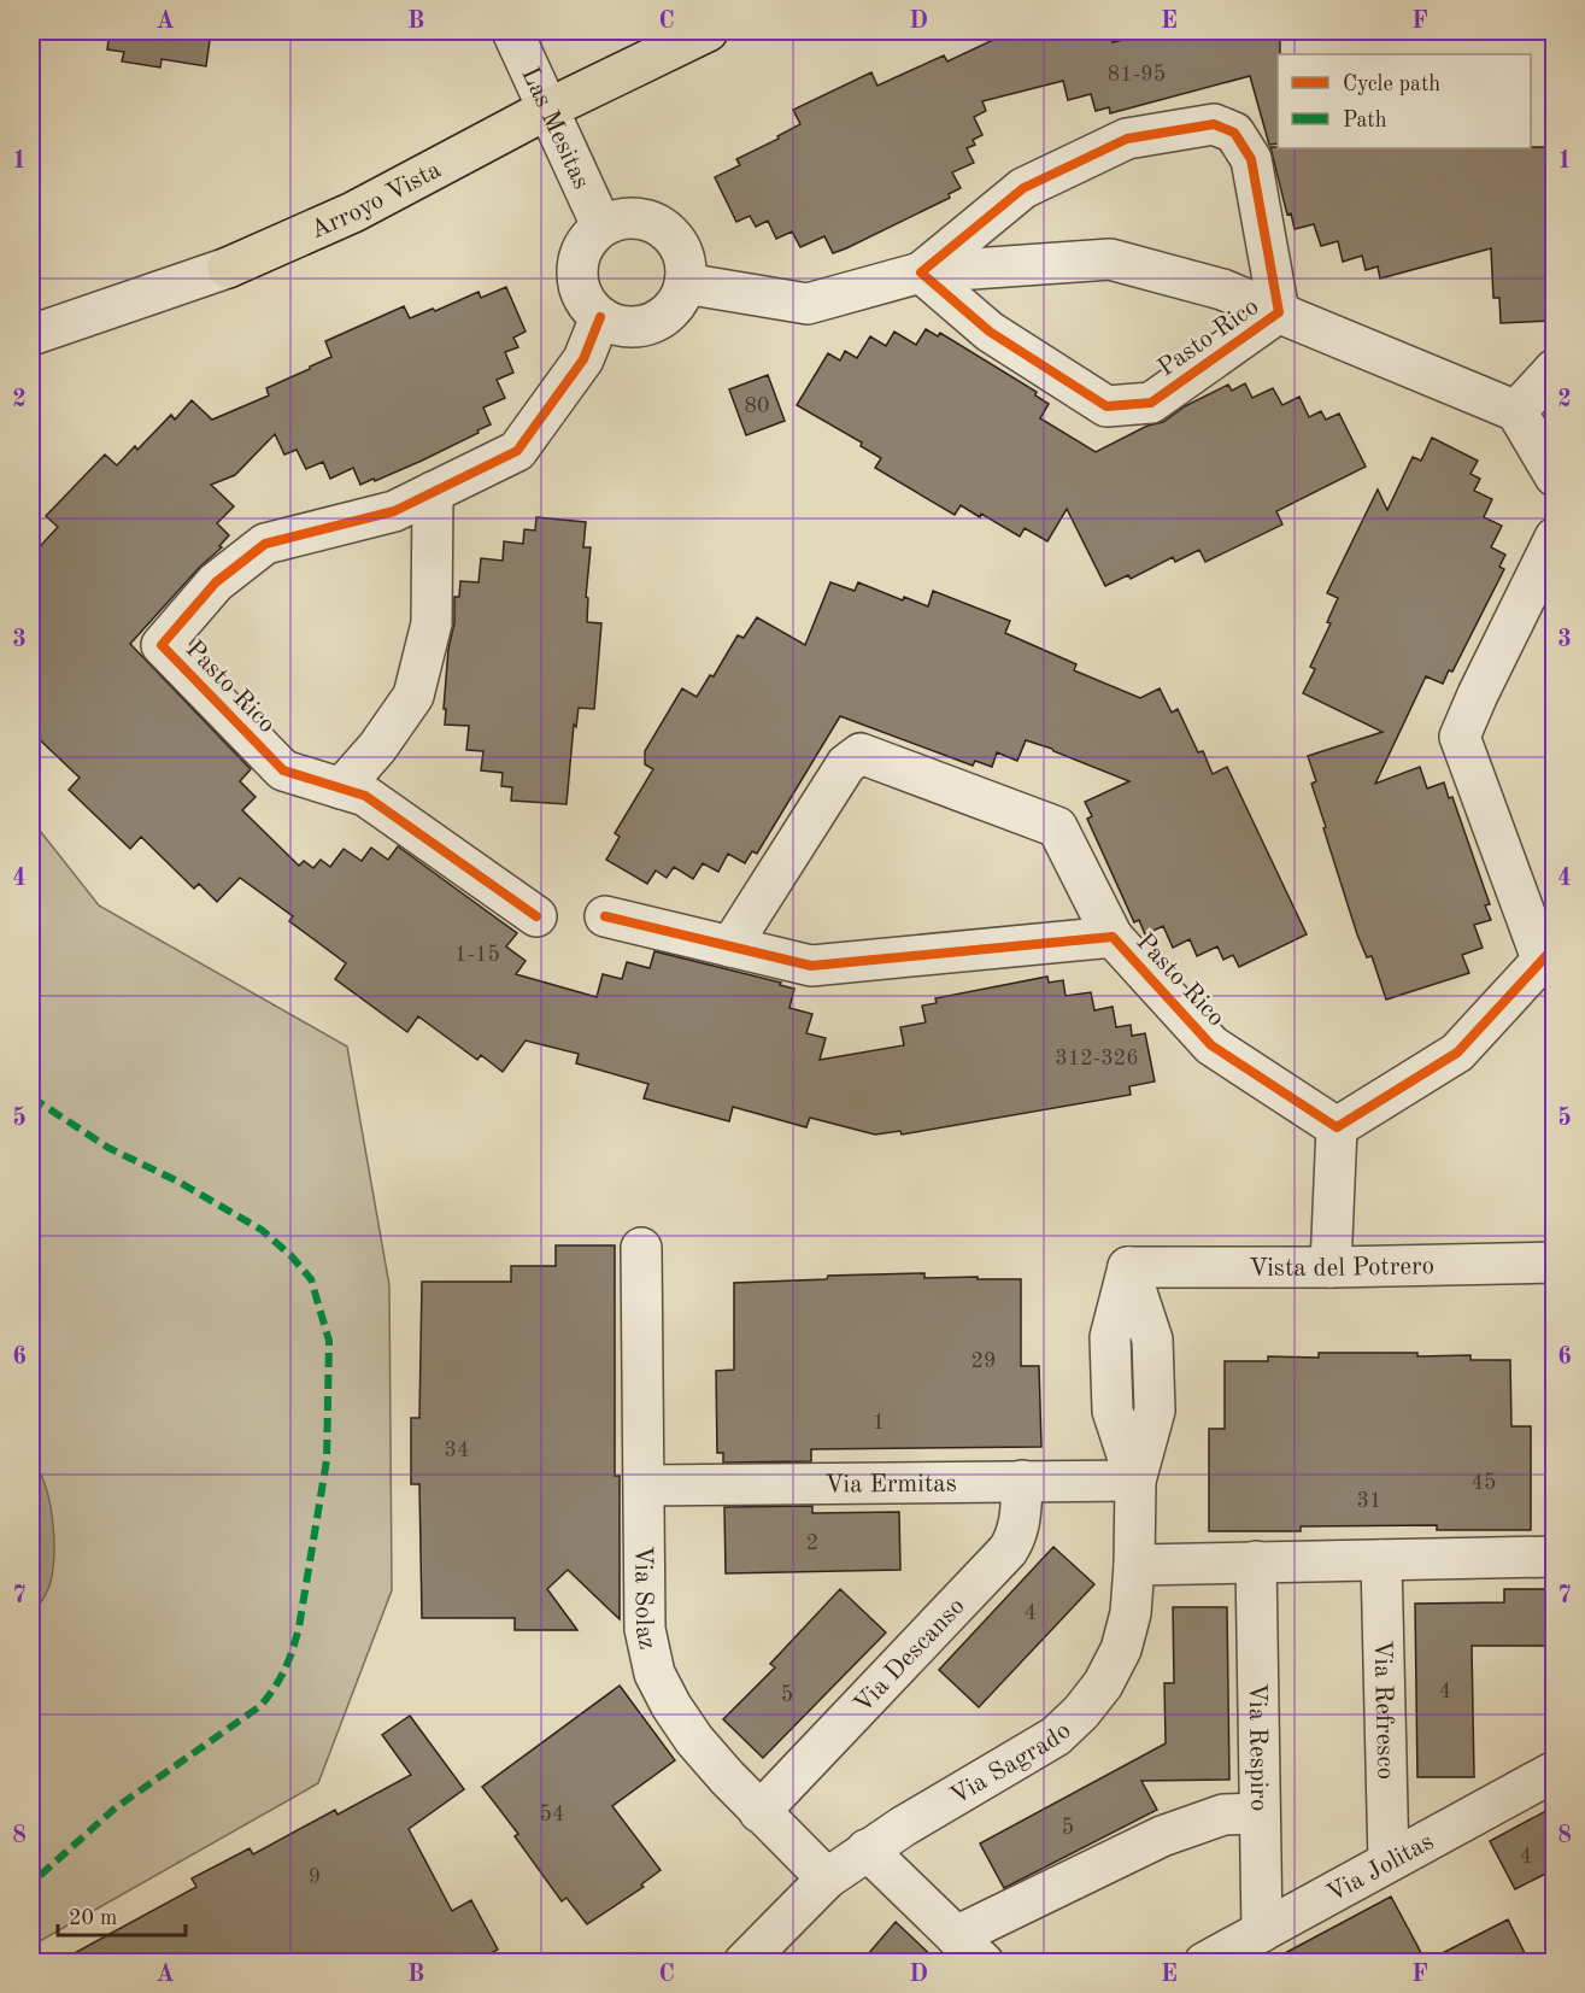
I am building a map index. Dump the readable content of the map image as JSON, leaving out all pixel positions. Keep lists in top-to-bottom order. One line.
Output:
{"streets":{"main road":["Arroyo Vista"],"street":["Las Mesitas","Pasto Rico","Vista del Potrero","Via Ermitas","Via Solaz","Via Descanso","Via Refresco","Via Respiro","Via Sagrado","Via Jolitas"]},"crossings":[["Las Mesitas","Arroyo Vista"],["Las Mesitas","Pasto Rico"],["Vista del Potrero","Via Sagrado"],["Via Ermitas","Via Solaz"],["Via Ermitas","Via Descanso"],["Via Ermitas","Via Sagrado"],["Via Solaz","Via Descanso"],["Via Solaz","Via Sagrado"],["Via Refresco","Via Jolitas"],["Via Respiro","Via Jolitas"]],"house_numbers":["81-95","80","1-15","312-326","29","1","34","45","31","2","4","4","5","54","5","4","9"],"legend":["Cycle path","Path"],"scale_bar":"20 m","grid":{"columns":["A","B","C","D","E","F"],"rows":["1","2","3","4","5","6","7","8"]}}
